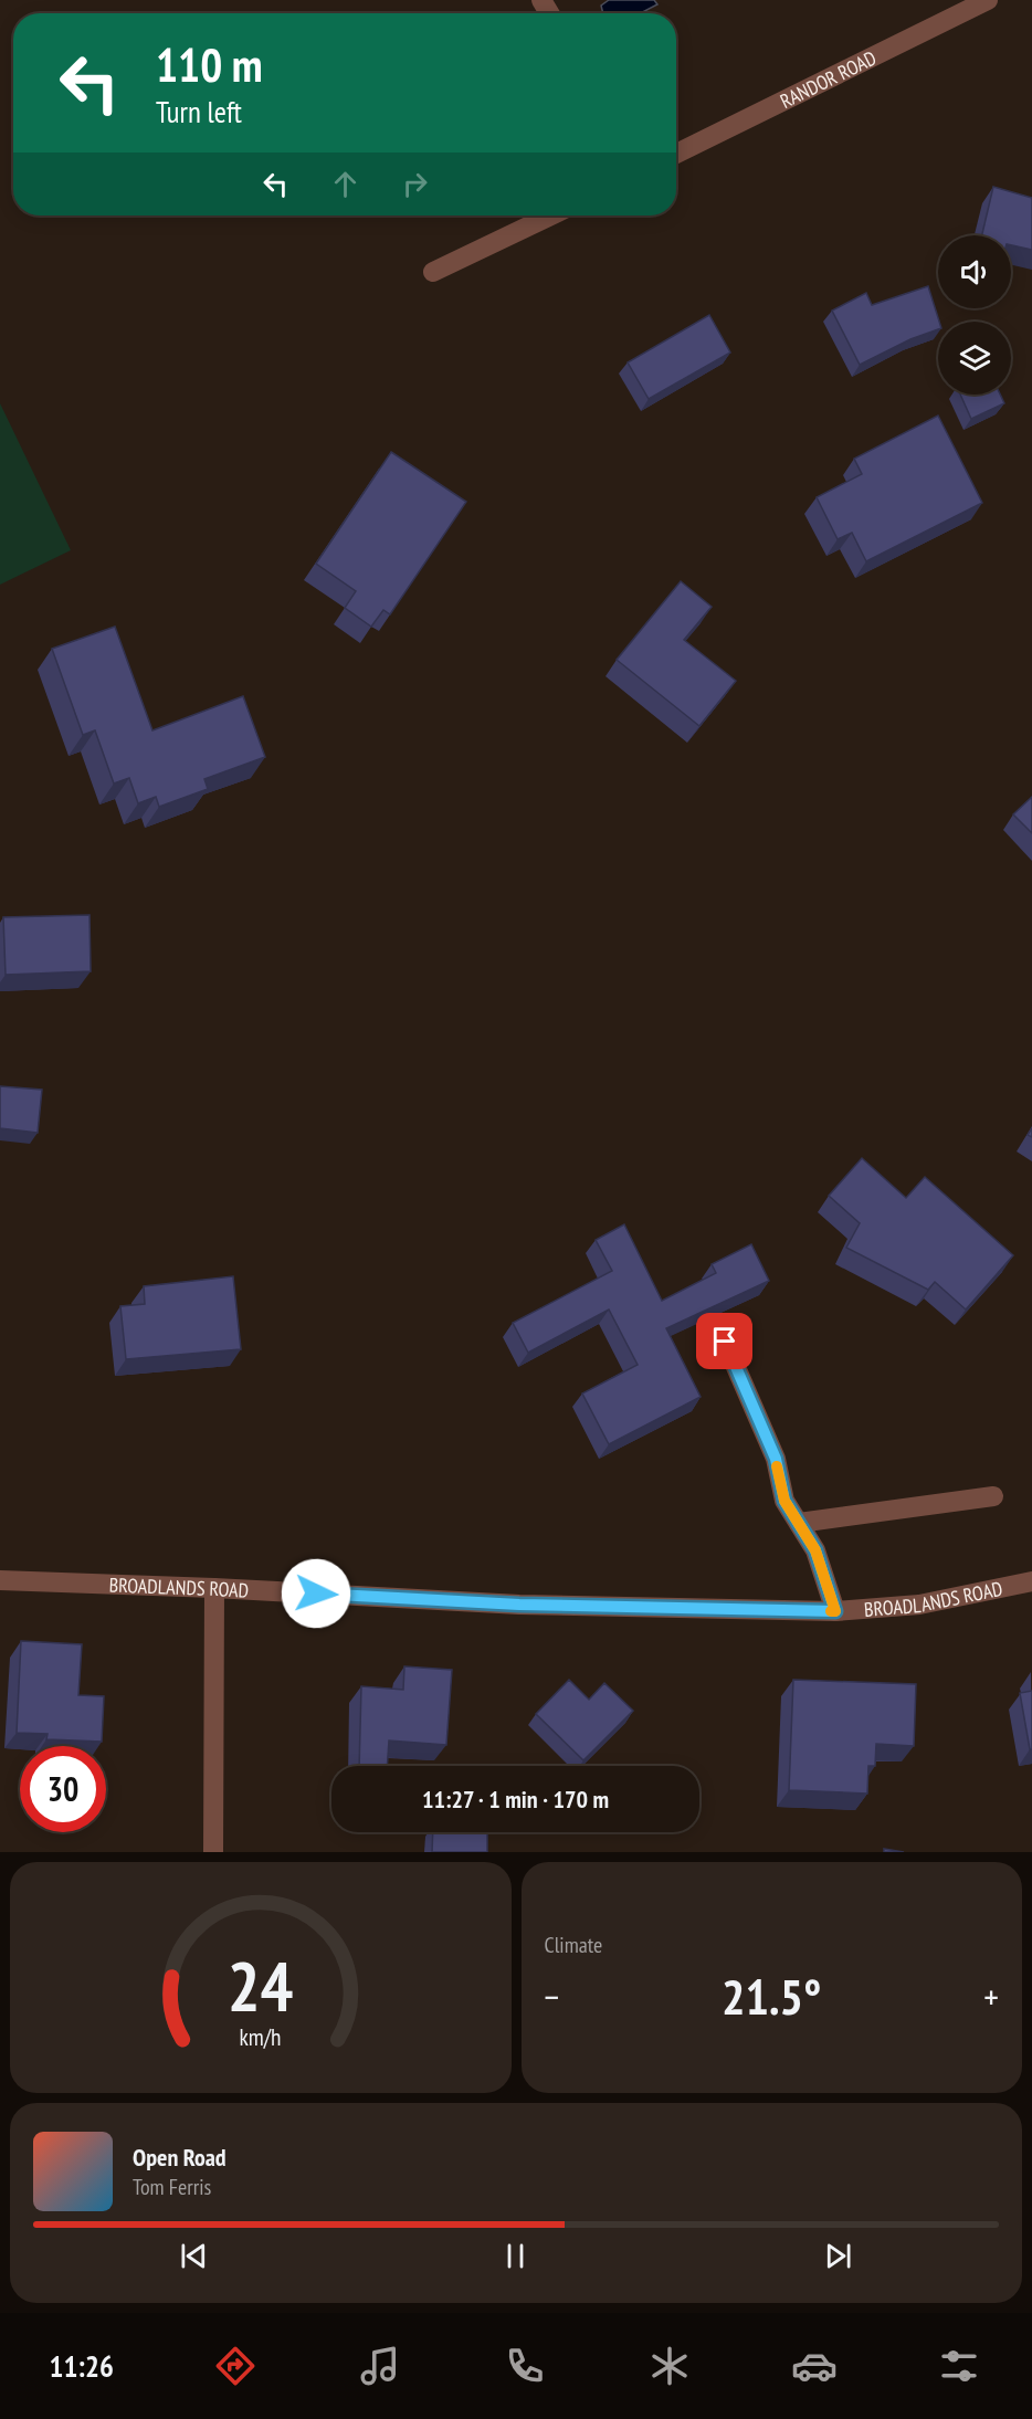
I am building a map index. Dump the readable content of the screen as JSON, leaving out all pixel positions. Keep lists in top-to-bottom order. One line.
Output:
{"streets":{"street":["RANDOR ROAD","BROADLANDS ROAD"]},"page":{"turn":["110 m","Turn left"],"limit":"30","trip":"11:27 · 1 min · 170 m","tile":"Climate","heat":["−","21.5°","+"],"song":["Open Road","Tom Ferris"],"tabs":"11:26","gauge":["24","km/h"]}}
